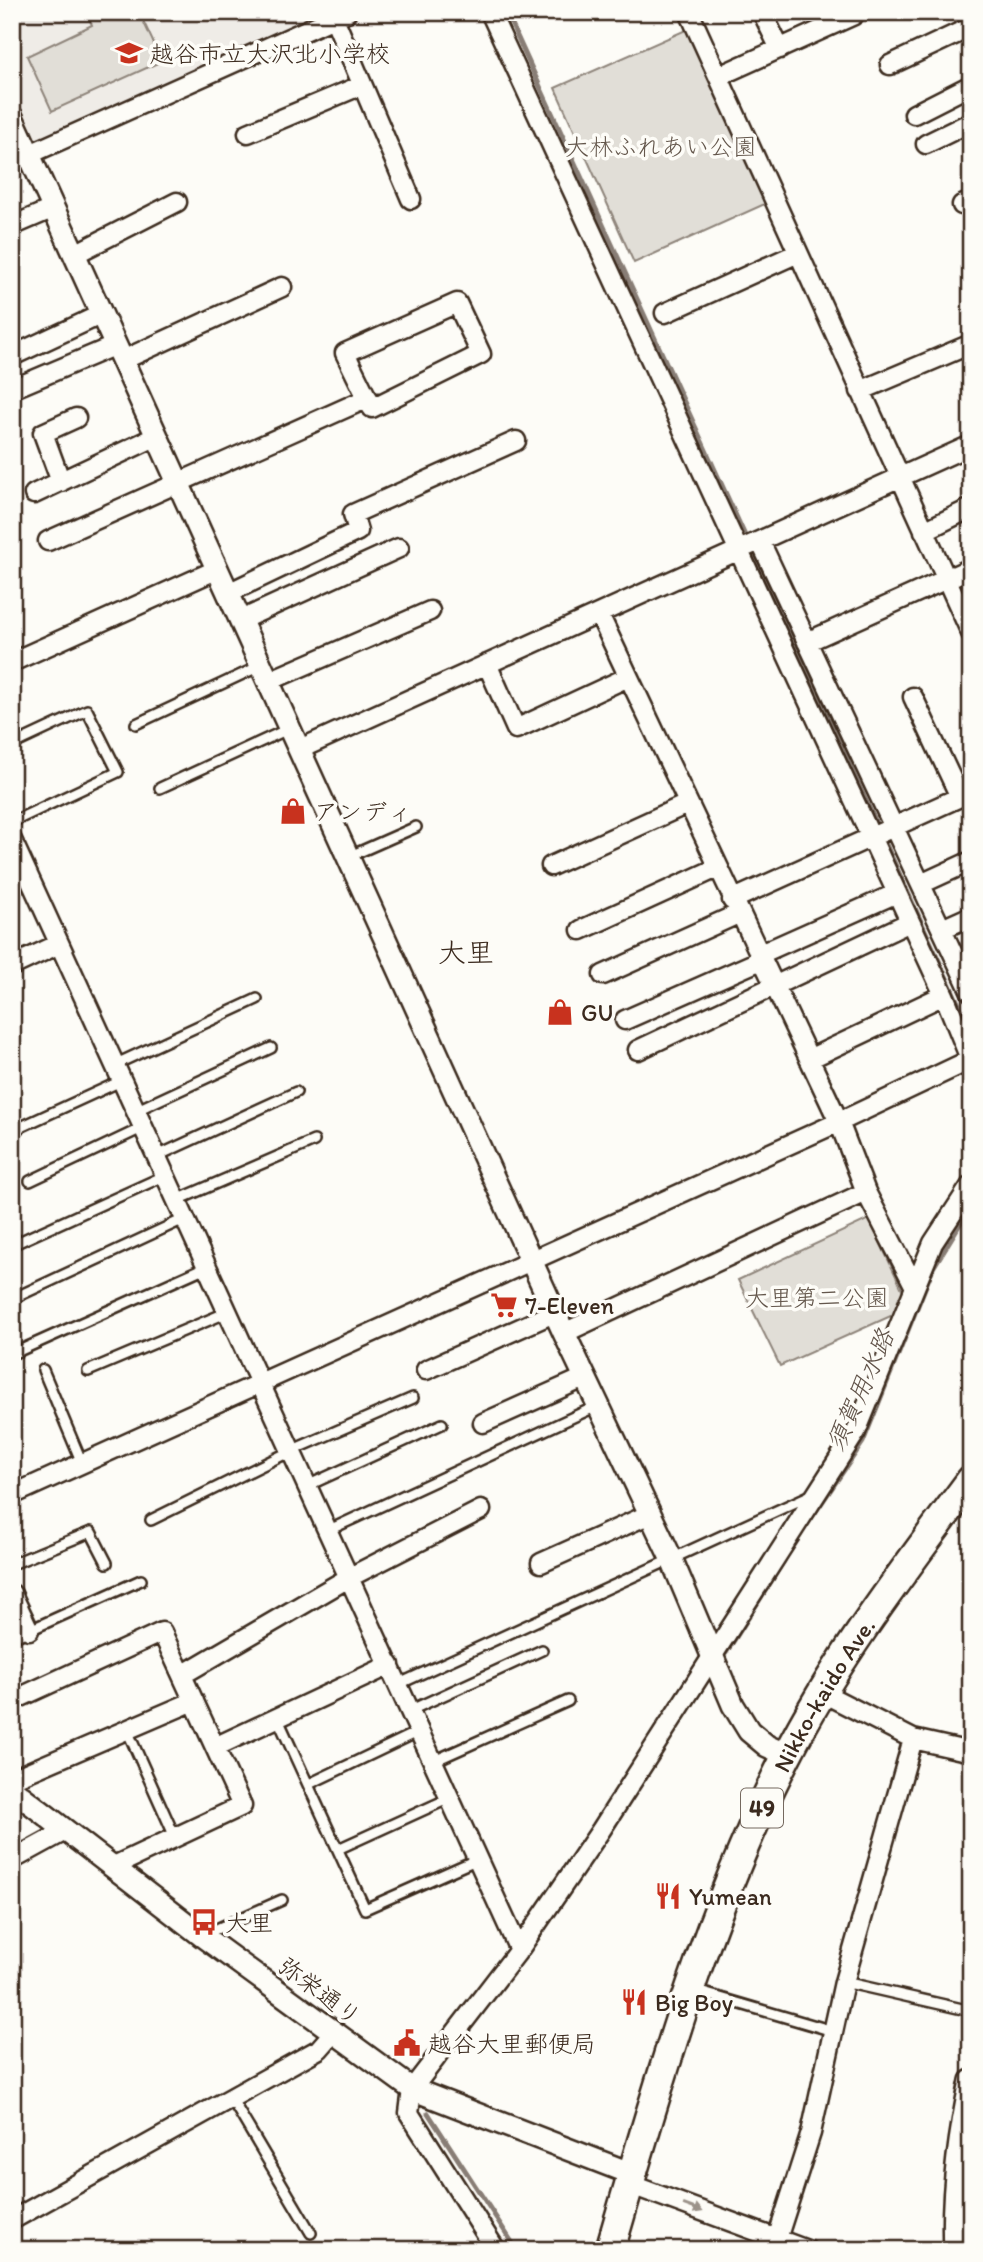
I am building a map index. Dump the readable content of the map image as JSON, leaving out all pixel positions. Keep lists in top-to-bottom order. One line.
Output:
{"streets":{"main road":["Nikko-kaido Ave.","49"],"street":["弥栄通り"]},"crossings":[["Nikko-kaido Ave.","弥栄通り"]],"districts":["大里"],"water":["須賀用水路"],"parks":["大林ふれあい公園","大里第二公園"],"places":{"school or university":["越谷市立大沢北小学校"],"shop":["アンディ","GU"],"supermarket":["7-Eleven"],"restaurant":["Yumean","Big Boy"],"bus stop":["大里"],"public building":["越谷大里郵便局"]}}
